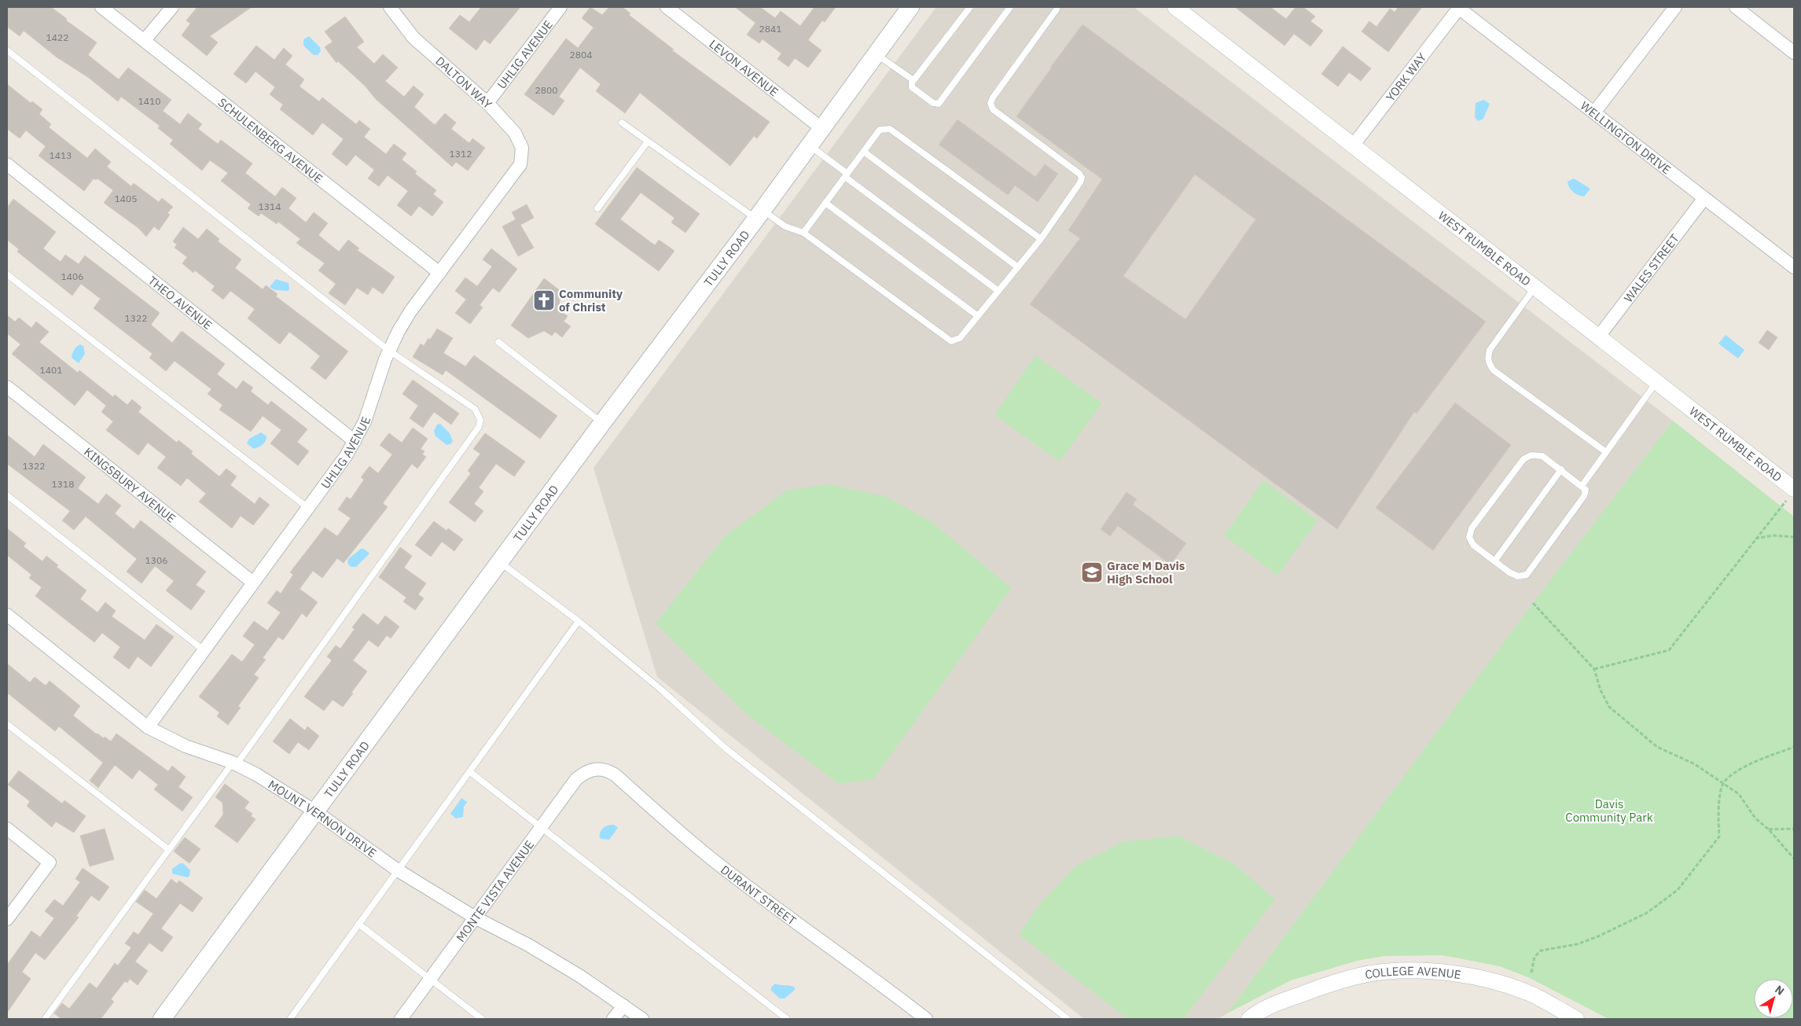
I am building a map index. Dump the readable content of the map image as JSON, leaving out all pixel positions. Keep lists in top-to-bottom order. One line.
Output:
{"streets":{"main road":["TULLY ROAD"],"street":["UHLIG AVENUE","LEVON AVENUE","YORK WAY","DALTON WAY","WELLINGTON DRIVE","SCHULENBERG AVENUE","WEST RUMBLE ROAD","WALES STREET","THEO AVENUE","KINGSBURY AVENUE","MOUNT VERNON DRIVE","MONTE VISTA AVENUE","DURANT STREET","COLLEGE AVENUE"]},"crossings":[["UHLIG AVENUE","DALTON WAY"],["UHLIG AVENUE","SCHULENBERG AVENUE"],["UHLIG AVENUE","THEO AVENUE"],["UHLIG AVENUE","KINGSBURY AVENUE"],["UHLIG AVENUE","MOUNT VERNON DRIVE"],["LEVON AVENUE","TULLY ROAD"],["YORK WAY","WELLINGTON DRIVE"],["YORK WAY","WEST RUMBLE ROAD"],["WELLINGTON DRIVE","WALES STREET"],["WEST RUMBLE ROAD","WALES STREET"],["TULLY ROAD","MOUNT VERNON DRIVE"],["MOUNT VERNON DRIVE","MONTE VISTA AVENUE"],["MONTE VISTA AVENUE","DURANT STREET"]],"parks":["Davis Community Park"],"places":{"church":["Community of Christ"],"school or university":["Grace M Davis High School"]},"house_numbers":["2841","1422","2804","2800","1410","1312","1413","1405","1314","1406","1322","1401","1322","1318","1306"],"north":"top right"}
